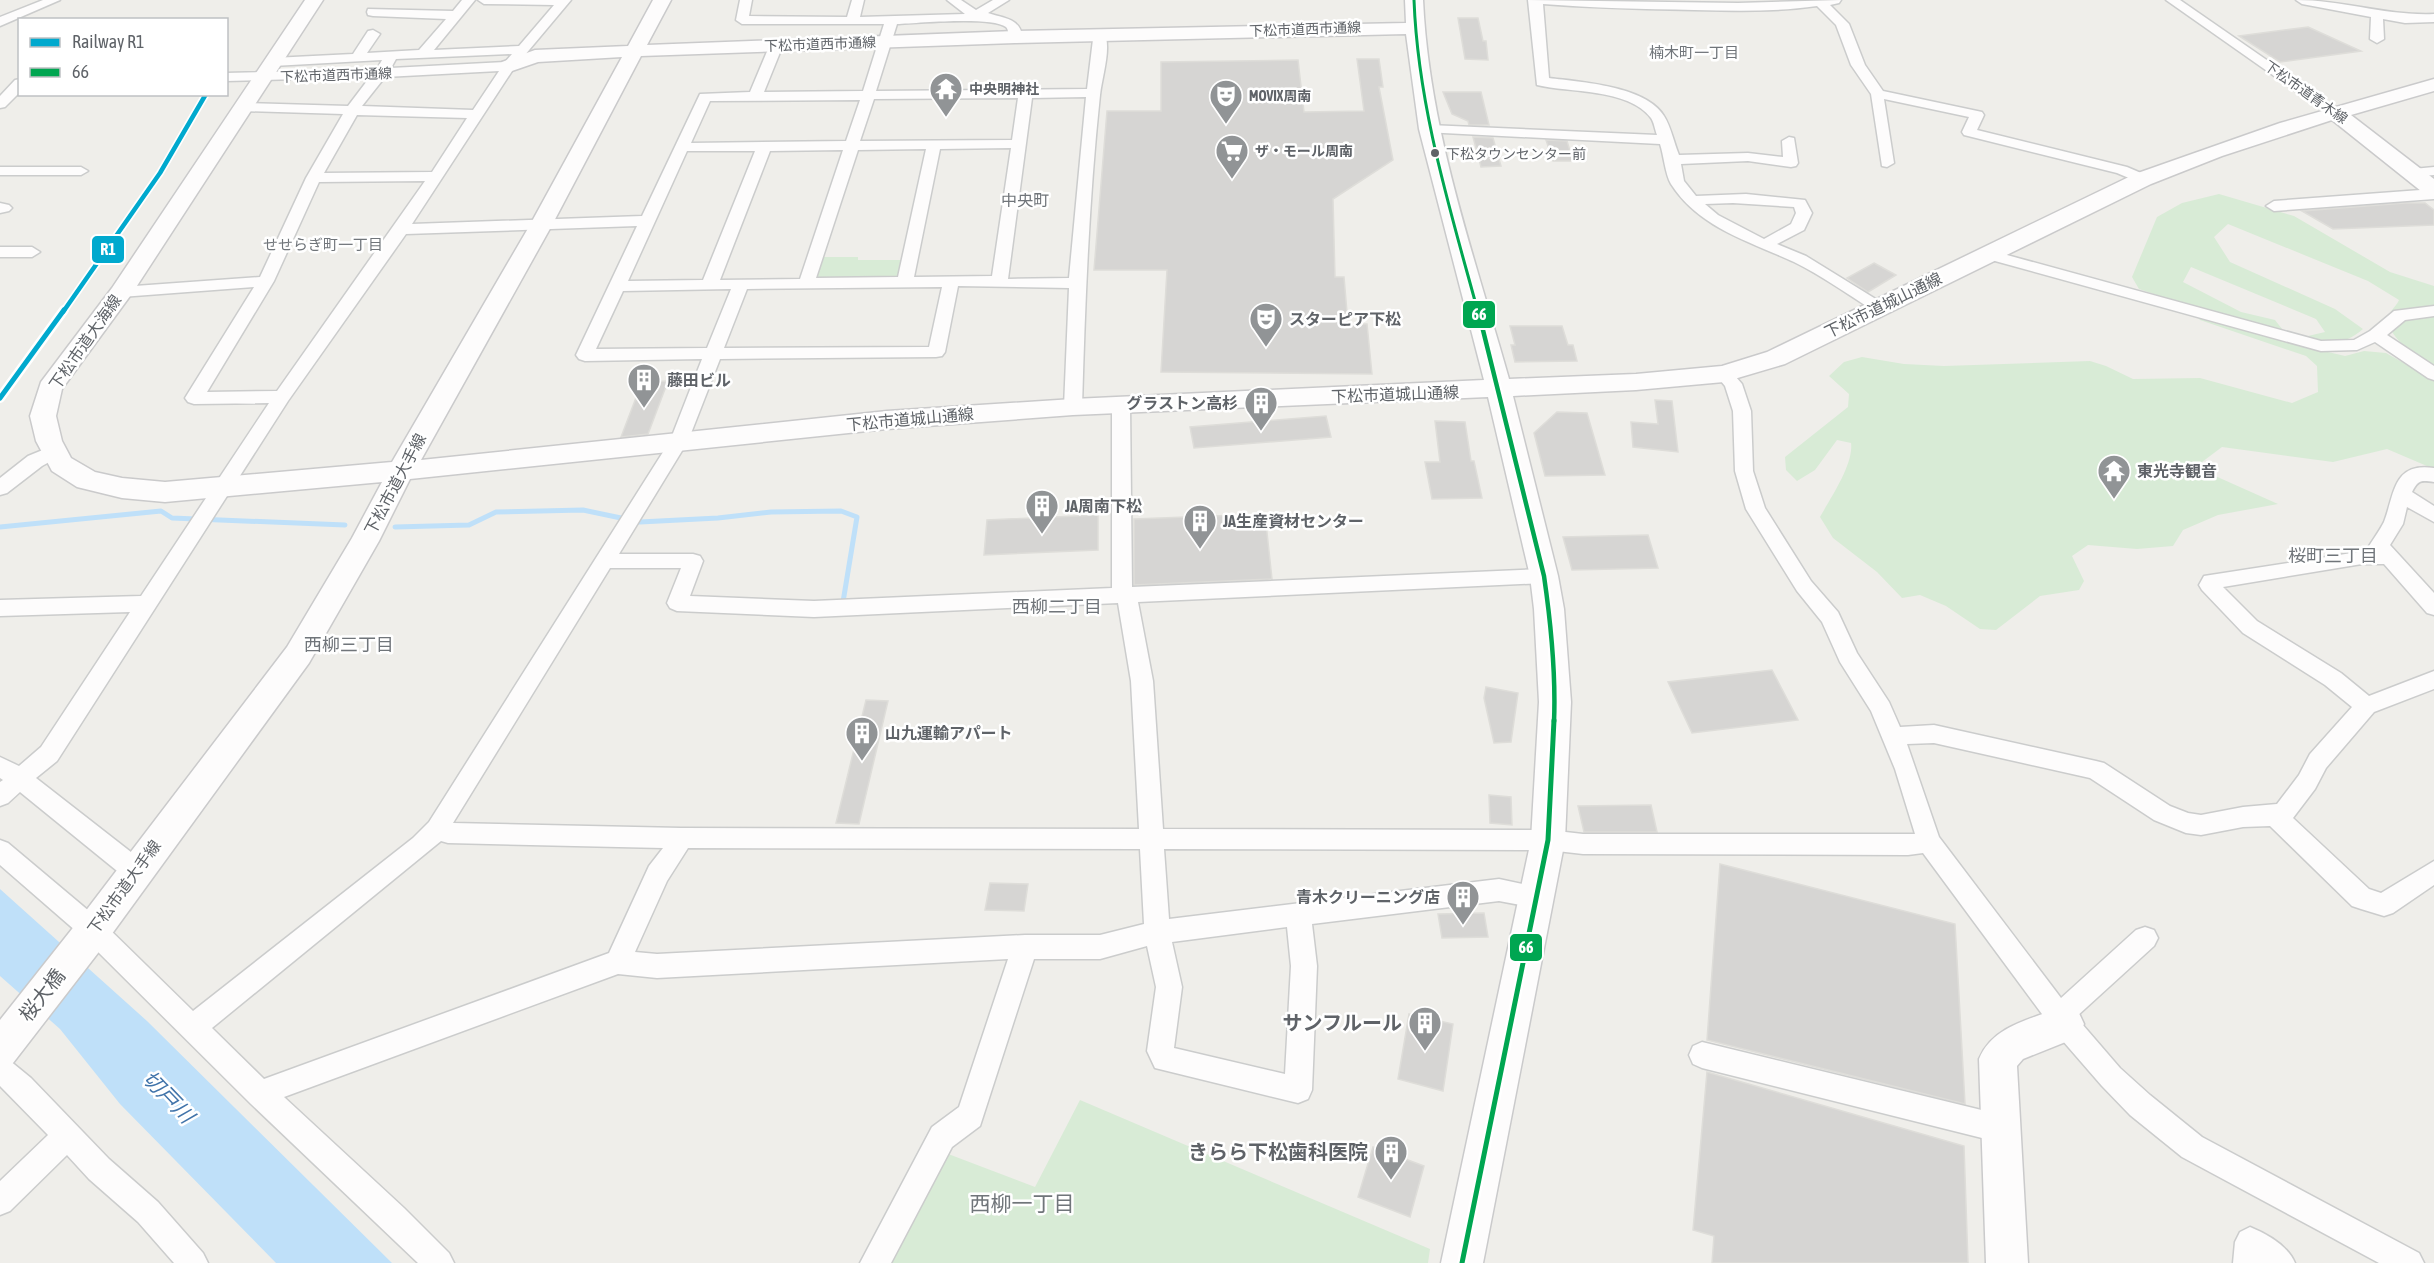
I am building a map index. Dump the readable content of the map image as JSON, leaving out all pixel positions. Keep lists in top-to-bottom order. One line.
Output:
{"streets":{"street":["下松市道西市通線","下松市道青木線","下松市道城山通線","下松市道大海線","下松市道大手線","桜大橋"]},"crossings":[["下松市道西市通線","下松市道大海線"],["下松市道西市通線","下松市道大手線"],["下松市道青木線","下松市道城山通線"],["下松市道城山通線","下松市道大海線"],["下松市道城山通線","下松市道大手線"],["下松市道大海線","下松市道大手線"],["下松市道大手線","桜大橋"]],"districts":["楠木町一丁目","中央町","せせらぎ町一丁目","桜町三丁目","西柳二丁目","西柳三丁目","西柳一丁目"],"water":["切戸川"],"places":{"temple":["中央明神社","東光寺観音"],"theatre":["MOVIX周南","スターピア下松"],"other":["下松タウンセンター前"],"supermarket":["ザ・モール周南"],"building":["藤田ビル","グラストン高杉","JA周南下松","JA生産資材センター","山九運輸アパート","青木クリーニング店","サンフルール","きらら下松歯科医院"]},"lines":["transit line 66","rail line R1"],"legend":["Railway R1","66"]}
